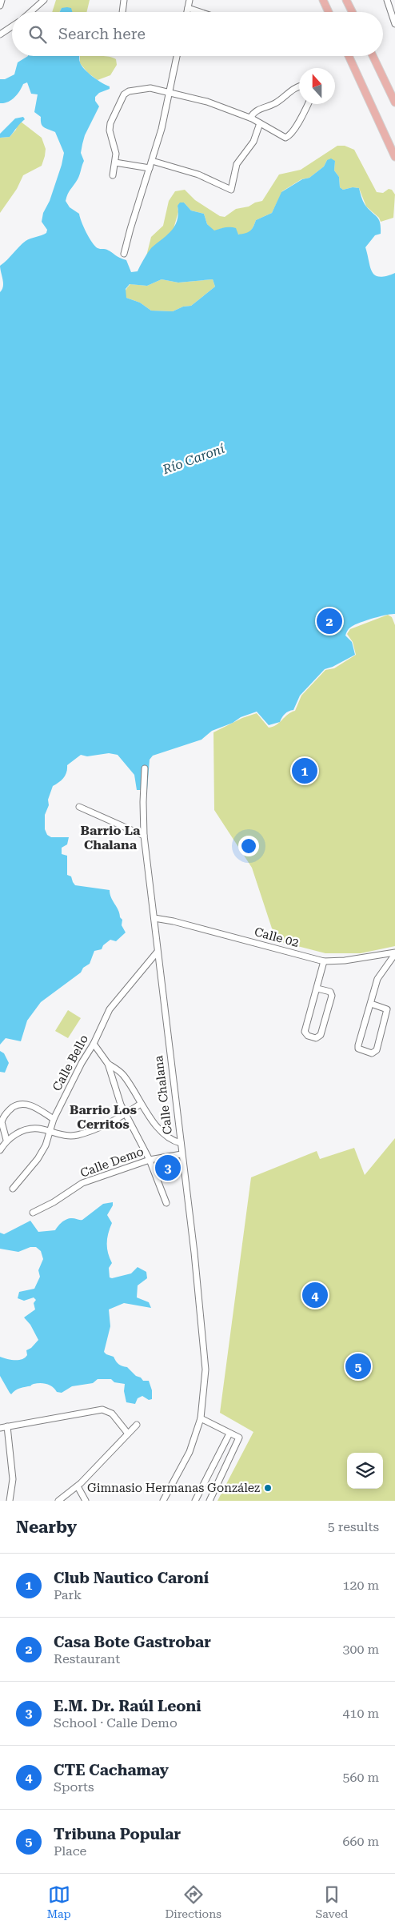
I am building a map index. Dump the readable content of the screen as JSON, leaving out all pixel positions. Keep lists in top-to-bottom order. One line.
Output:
{"streets":{"street":["Calle 02","Calle Bello","Calle Chalana","Calle Demo"]},"crossings":[["Calle 02","Calle Chalana"],["Calle Bello","Calle Chalana"],["Calle Chalana","Calle Demo"]],"districts":["Barrio La Chalana","Barrio Los Cerritos"],"water":["Río Caroní"],"places":["Gimnasio Hermanas González"],"north":"top","page":{"search":"Search here","pins":["2","1","3","4","5"],"heading":["Nearby","5 results"],"list":[{"mark":"1","name":"Club Nautico Caroní","note":"Park","value":"120 m"},{"mark":"2","name":"Casa Bote Gastrobar","note":"Restaurant","value":"300 m"},{"mark":"3","name":"E.M. Dr. Raúl Leoni","note":"School · Calle Demo","value":"410 m"},{"mark":"4","name":"CTE Cachamay","note":"Sports","value":"560 m"},{"mark":"5","name":"Tribuna Popular","note":"Place","value":"660 m"}],"nav":["Map","Directions","Saved"]}}
